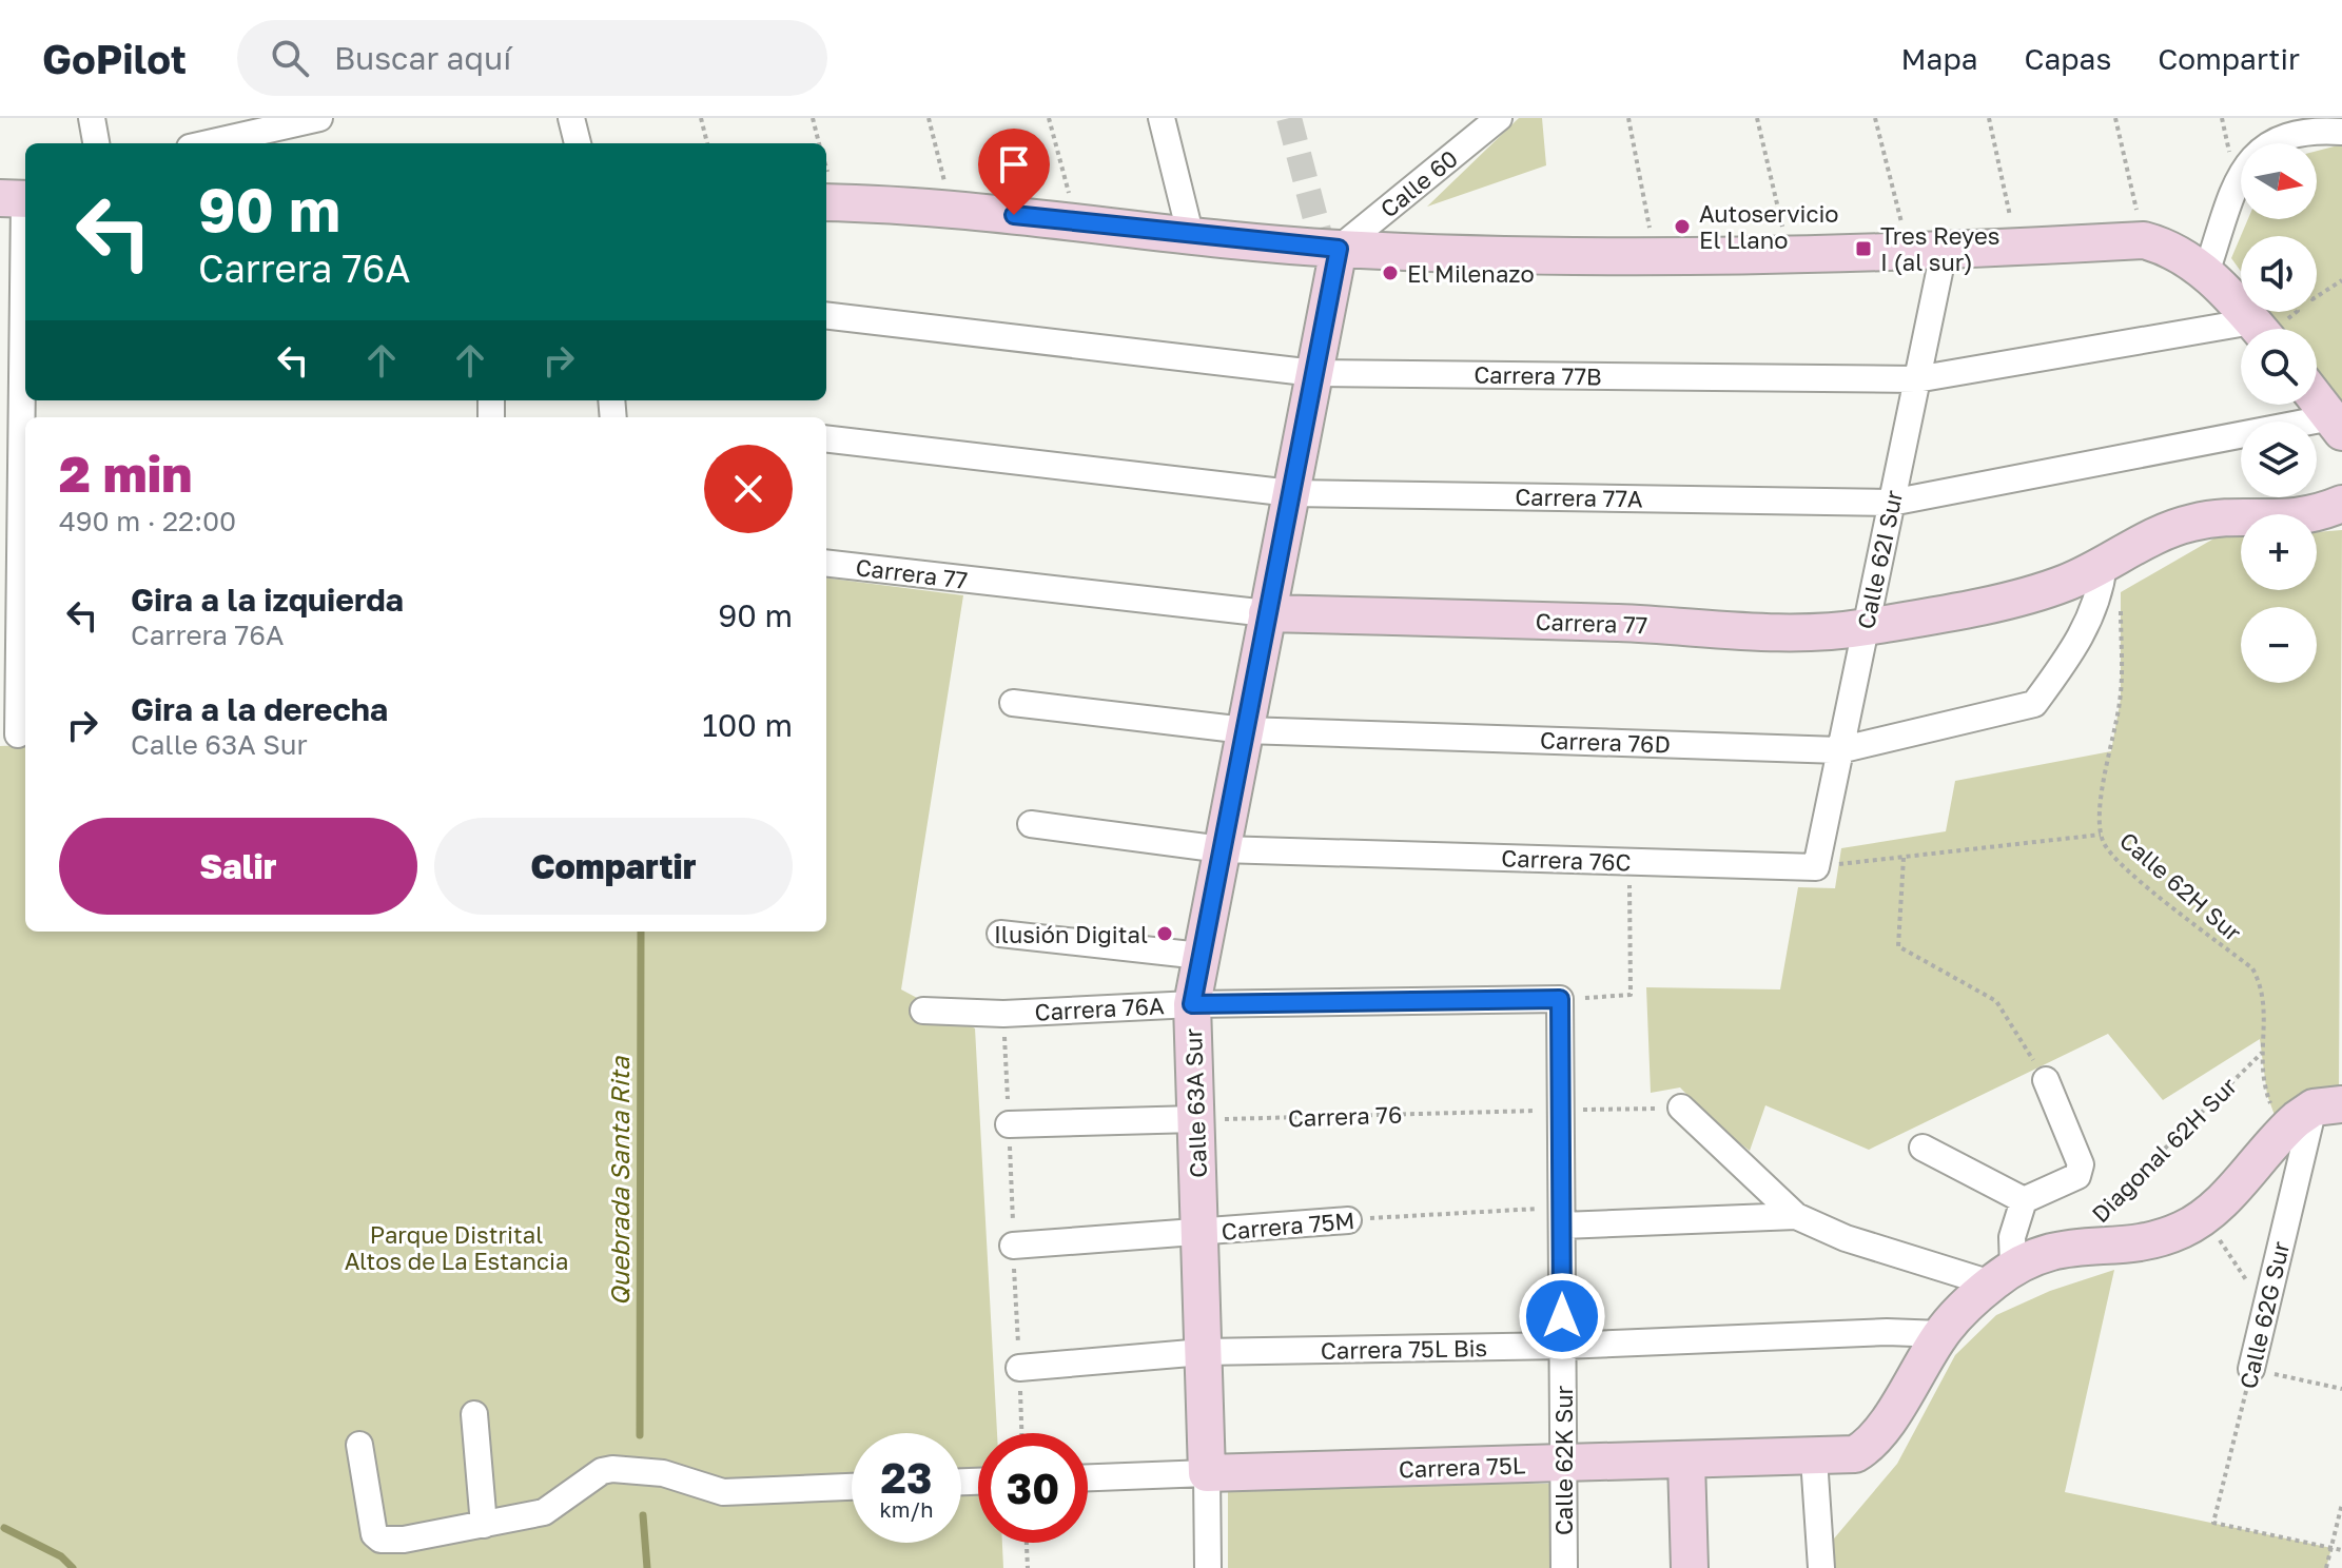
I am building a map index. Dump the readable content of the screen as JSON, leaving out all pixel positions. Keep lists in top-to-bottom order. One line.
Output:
{"streets":{"street":["Calle 60","Carrera 77B","Carrera 77A","Calle 62I Sur","Carrera 77","Carrera 76D","Carrera 76C","Carrera 76A","Calle 63A Sur","Carrera 75M","Calle 62G Sur","Carrera 75L Bis","Calle 62K Sur","Carrera 75L"],"path":["Calle 62H Sur","Carrera 76","Diagonal 62H Sur"]},"crossings":[["Calle 60","Calle 63A Sur"],["Carrera 77B","Calle 62I Sur"],["Carrera 77B","Calle 63A Sur"],["Carrera 77A","Calle 62I Sur"],["Carrera 77A","Calle 63A Sur"],["Calle 62I Sur","Carrera 77"],["Calle 62I Sur","Carrera 76D"],["Calle 62I Sur","Carrera 76C"],["Carrera 77","Carrera 76D"],["Carrera 77","Calle 63A Sur"],["Carrera 76D","Calle 63A Sur"],["Carrera 76C","Calle 63A Sur"],["Calle 62H Sur","Diagonal 62H Sur"],["Carrera 76A","Calle 63A Sur"],["Carrera 76A","Calle 62K Sur"],["Calle 63A Sur","Carrera 76"],["Calle 63A Sur","Carrera 75M"],["Calle 63A Sur","Carrera 75L Bis"],["Calle 63A Sur","Carrera 75L"],["Carrera 76","Calle 62K Sur"],["Carrera 75M","Calle 62K Sur"],["Carrera 75L Bis","Calle 62K Sur"],["Carrera 75L Bis","Carrera 75L"],["Calle 62K Sur","Carrera 75L"]],"water":["Quebrada Santa Rita"],"parks":["Parque Distrital Altos de La Estancia"],"places":{"other":["Autoservicio El Llano","El Milenazo","Ilusión Digital"],"transit":["Tres Reyes I (al sur)"]},"north":"right","page":{"header":"GoPilot","search":"Buscar aquí","nav":["Mapa","Capas","Compartir"],"map_buttons":["+","−"],"turn":["90 m","Carrera 76A"],"heading":["2 min","490 m · 22:00"],"list":[{"name":"Gira a la izquierda","note":"Carrera 76A","value":"90 m"},{"name":"Gira a la derecha","note":"Calle 63A Sur","value":"100 m"}],"buttons":["Salir","Compartir"],"speed":"23 km/h","limit":"30"}}
